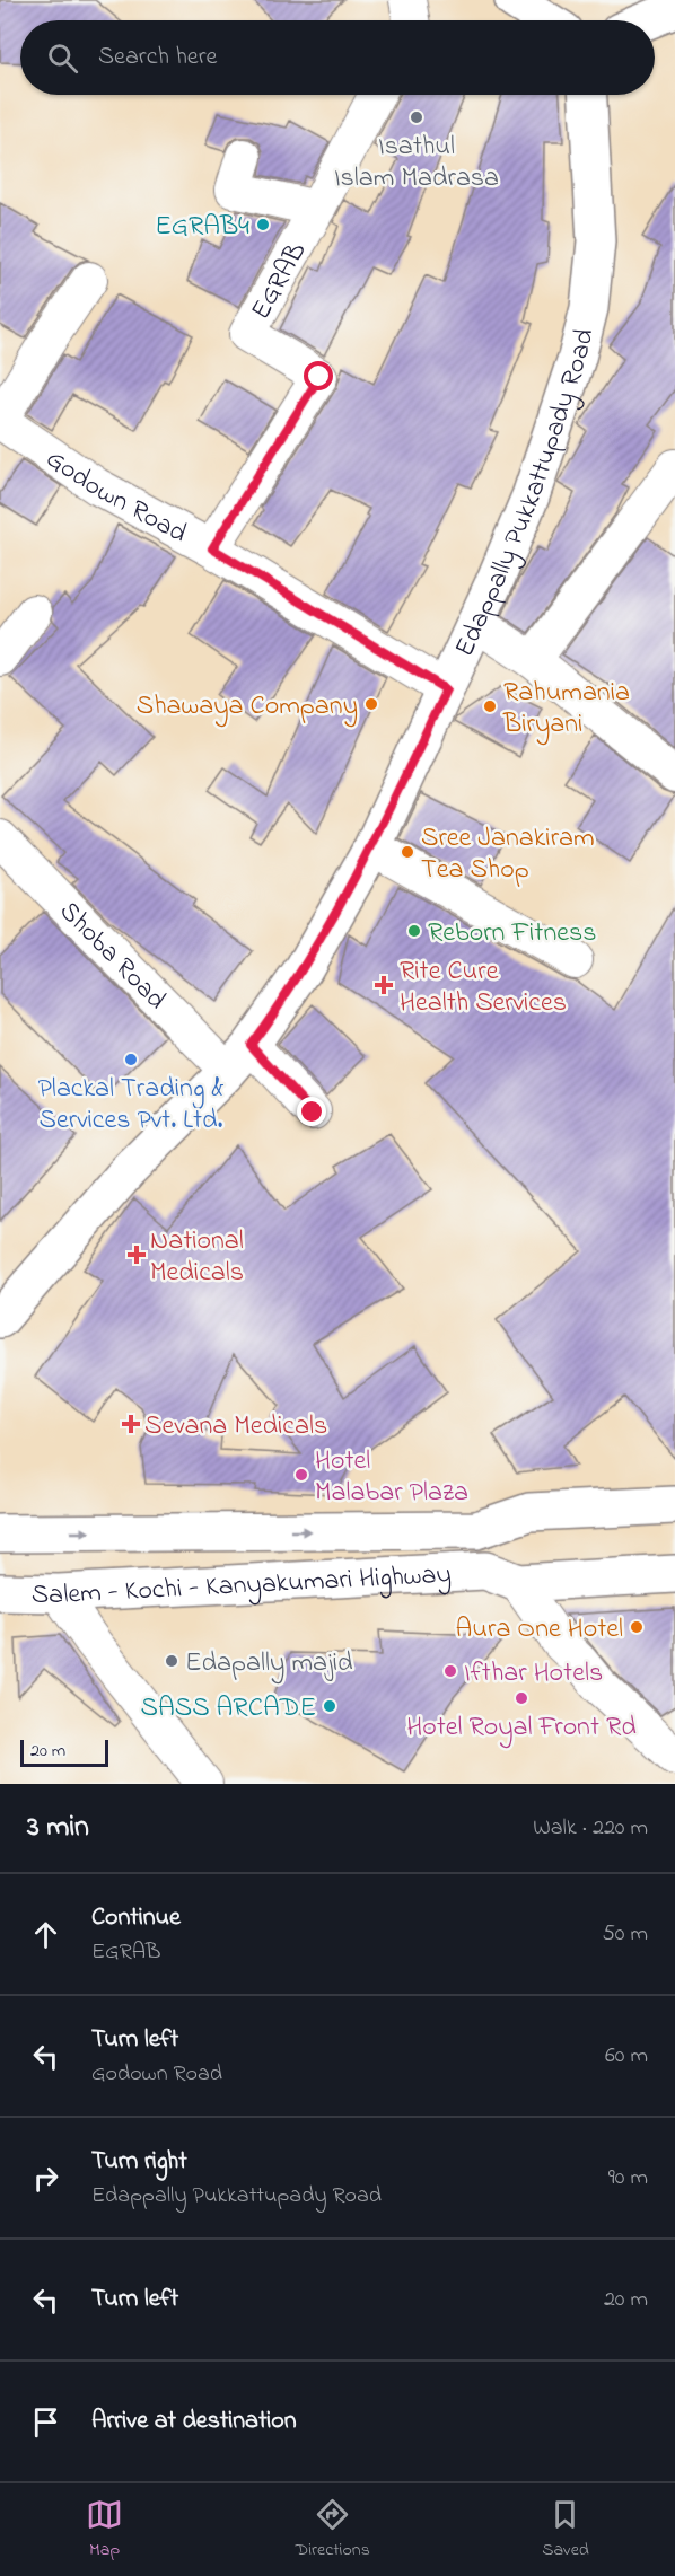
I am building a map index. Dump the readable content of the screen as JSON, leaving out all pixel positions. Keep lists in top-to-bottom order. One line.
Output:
{"streets":{"main road":["Edappally Pukkattupady Road","Salem - Kochi - Kanyakumari Highway"],"street":["EGRAB","Godown Road","Shoba Road"]},"crossings":[["EGRAB","Godown Road"],["Edappally Pukkattupady Road","Godown Road"],["Edappally Pukkattupady Road","Shoba Road"]],"places":{"other":["Isathul Islam Madrasa","EGRAB4","Shawaya Company","Rahumania Biryani","Sree Janakiram Tea Shop","Reborn Fitness","Plackal Trading & Services Pvt. Ltd.","Hotel Malabar Plaza","Aura One Hotel","Edapally majid","Ifthar Hotels","Hotel Royal Front Rd","SASS ARCADE"],"health":["Rite Cure Health Services","National Medicals","Sevana Medicals"]},"scale_bar":"20 m","page":{"search":"Search here","scale":"20 m","heading":["3 min","Walk · 220 m"],"list":[["Continue","EGRAB","50 m"],["Turn left","Godown Road","60 m"],["Turn right","Edappally Pukkattupady Road","90 m"],["Turn left","20 m"],"Arrive at destination"],"nav":["Map","Directions","Saved"]}}
